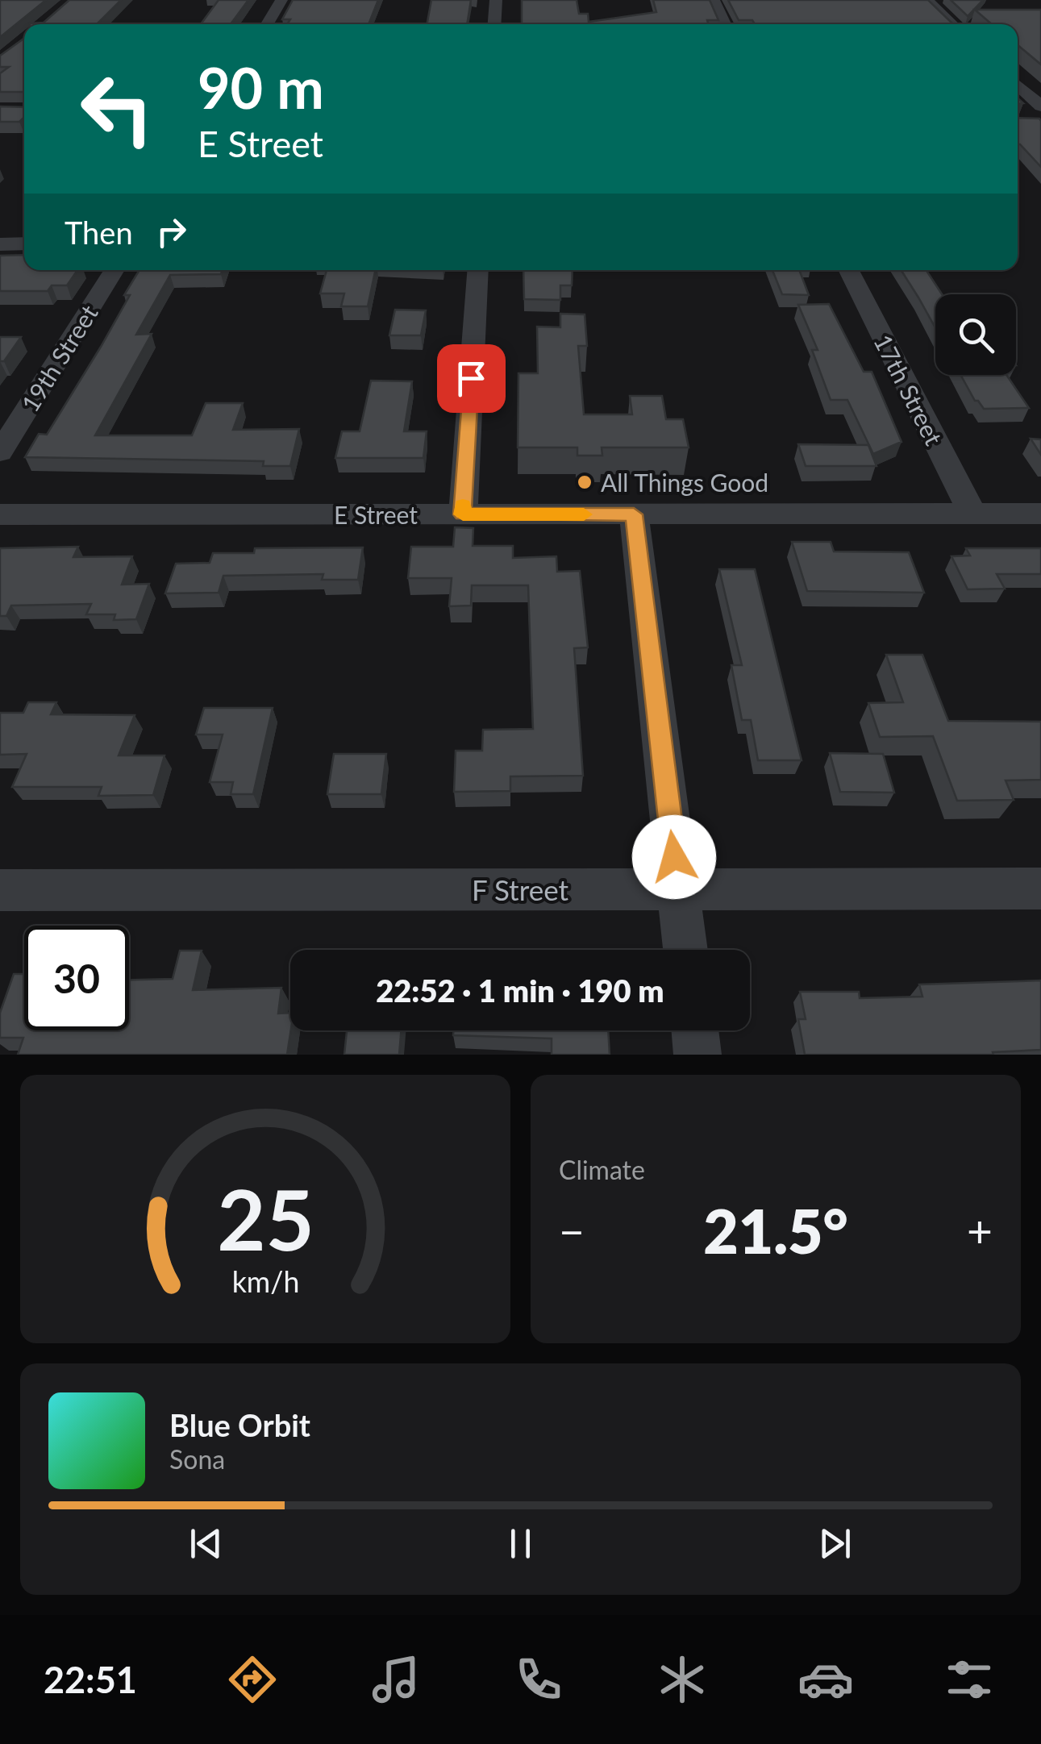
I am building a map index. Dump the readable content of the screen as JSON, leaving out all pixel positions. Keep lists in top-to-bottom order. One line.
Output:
{"streets":{"street":["19th Street","17th Street","E Street","F Street"]},"crossings":[["17th Street","E Street"]],"places":["All Things Good"],"page":{"turn":["90 m","E Street"],"then":"Then","limit":"30","trip":"22:52 · 1 min · 190 m","tile":"Climate","heat":["−","21.5°","+"],"song":["Blue Orbit","Sona"],"tabs":"22:51","gauge":["25","km/h"]}}
